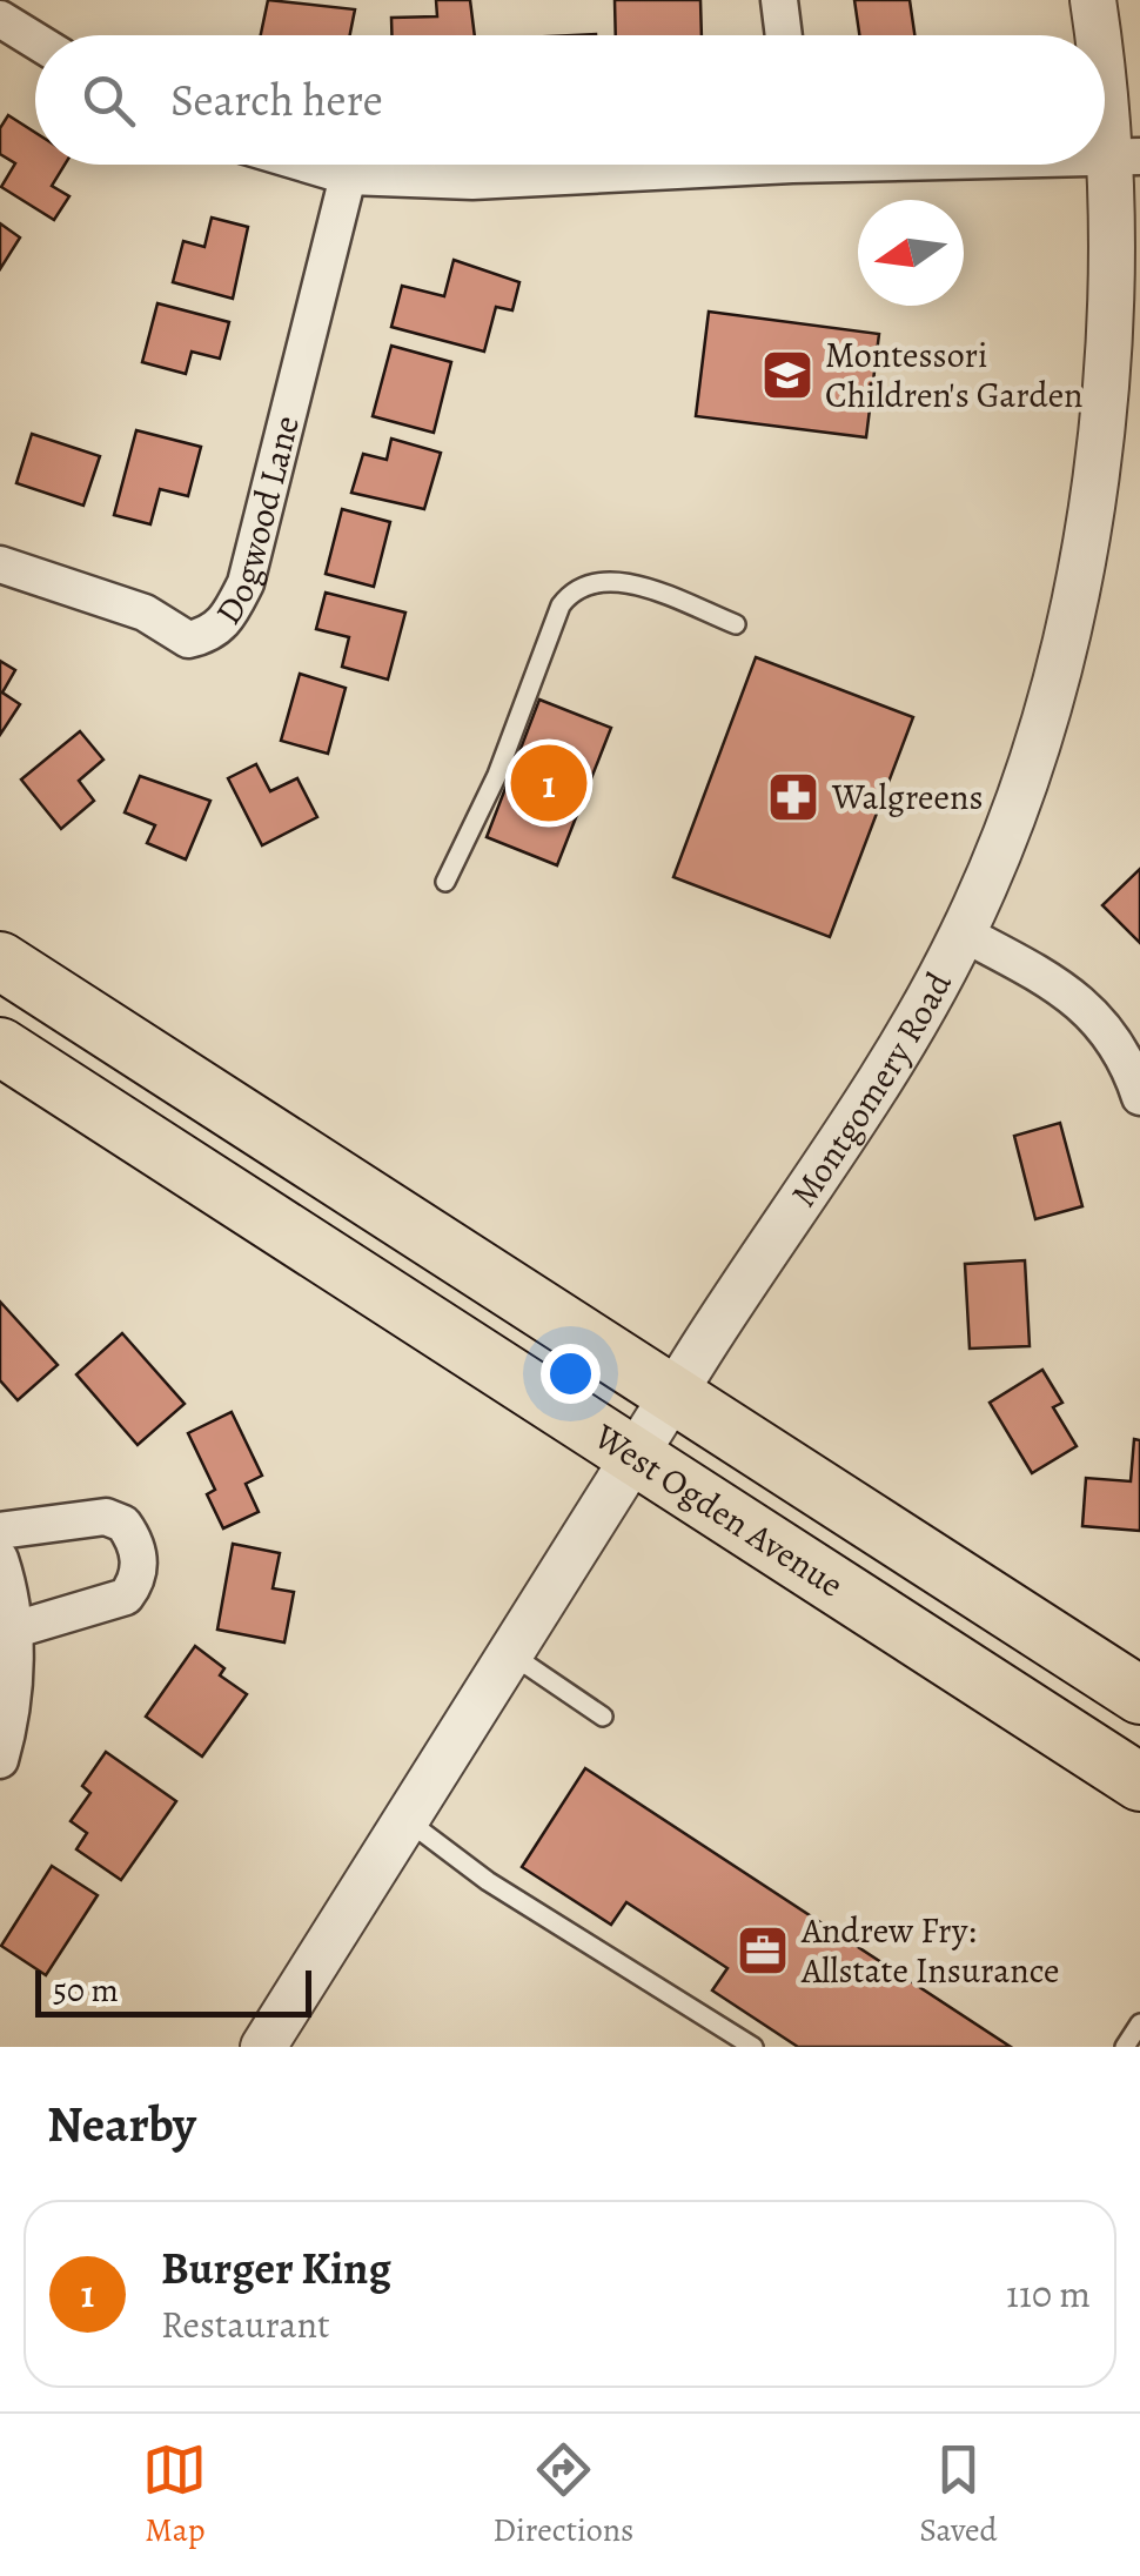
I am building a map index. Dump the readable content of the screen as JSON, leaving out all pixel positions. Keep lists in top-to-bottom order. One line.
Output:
{"streets":{"main road":["West Ogden Avenue"],"street":["Dogwood Lane","Montgomery Road"]},"crossings":[["Montgomery Road","West Ogden Avenue"]],"places":{"school or university":["Montessori Children's Garden"],"pharmacy":["Walgreens"],"office":["Andrew Fry: Allstate Insurance"]},"scale_bar":"50 m","north":"left","page":{"search":"Search here","pins":"1","scale":"50 m","heading":"Nearby","list":[{"mark":"1","name":"Burger King","note":"Restaurant","value":"110 m"}],"nav":["Map","Directions","Saved"]}}
